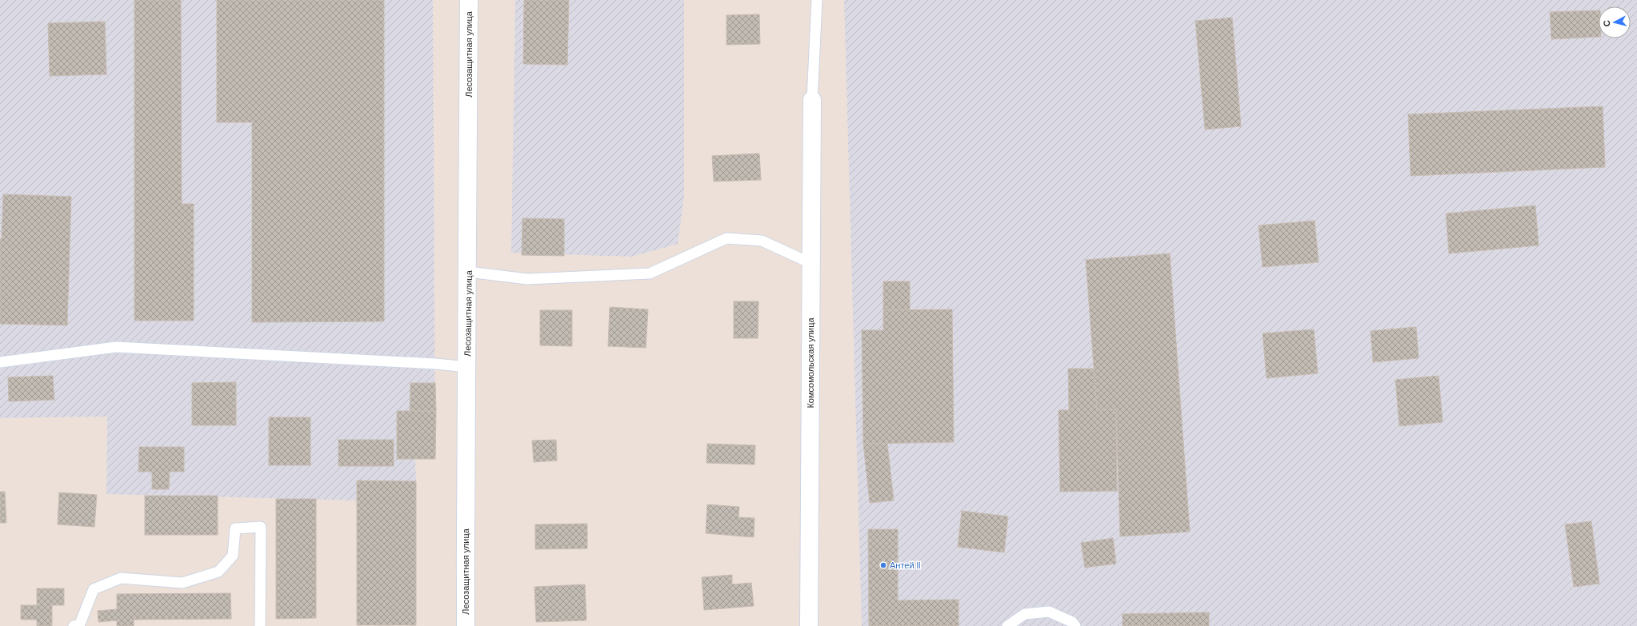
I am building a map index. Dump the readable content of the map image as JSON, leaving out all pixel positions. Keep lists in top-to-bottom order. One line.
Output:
{"streets":{"street":["Лесозащитная улица","Комсомольская улица"]},"places":["Антей II"],"north":"left"}
